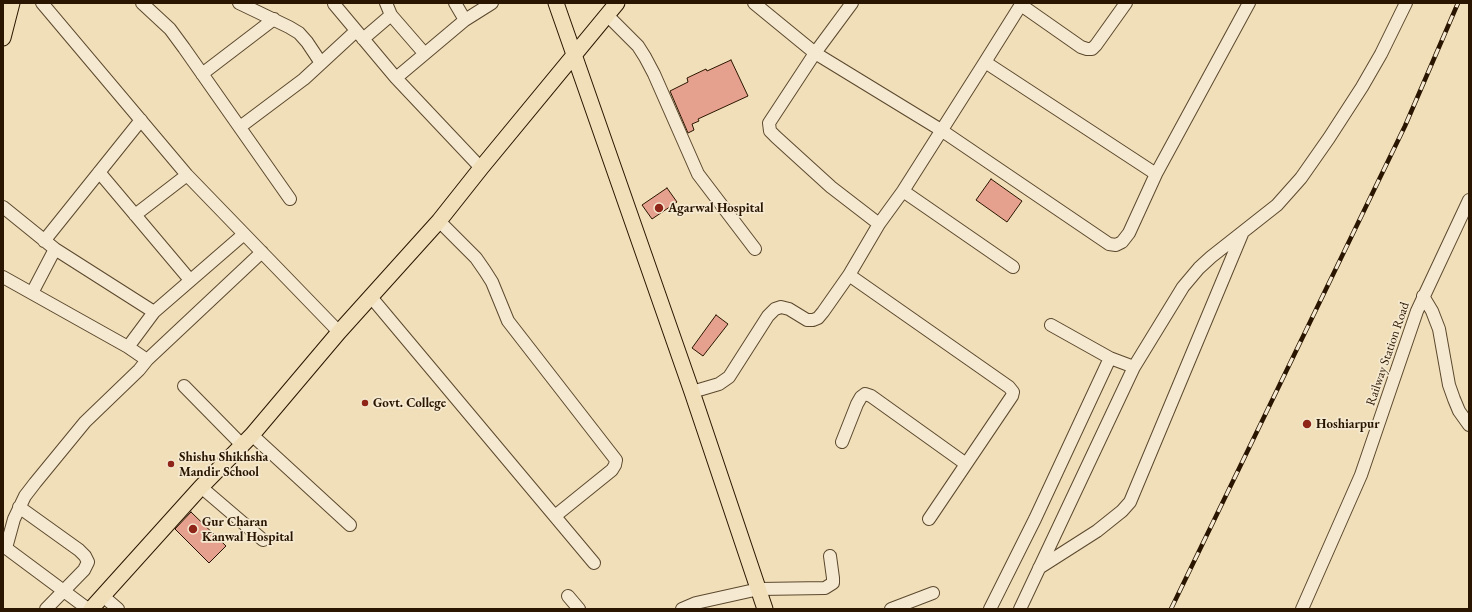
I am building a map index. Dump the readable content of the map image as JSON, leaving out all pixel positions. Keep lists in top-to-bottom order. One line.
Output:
{"streets":{"street":["Railway Station Road"]},"places":["Agarwal Hospital","Govt. College","Hoshiarpur","Shishu Shikhsha Mandir School","Gur Charan Kanwal Hospital"]}
